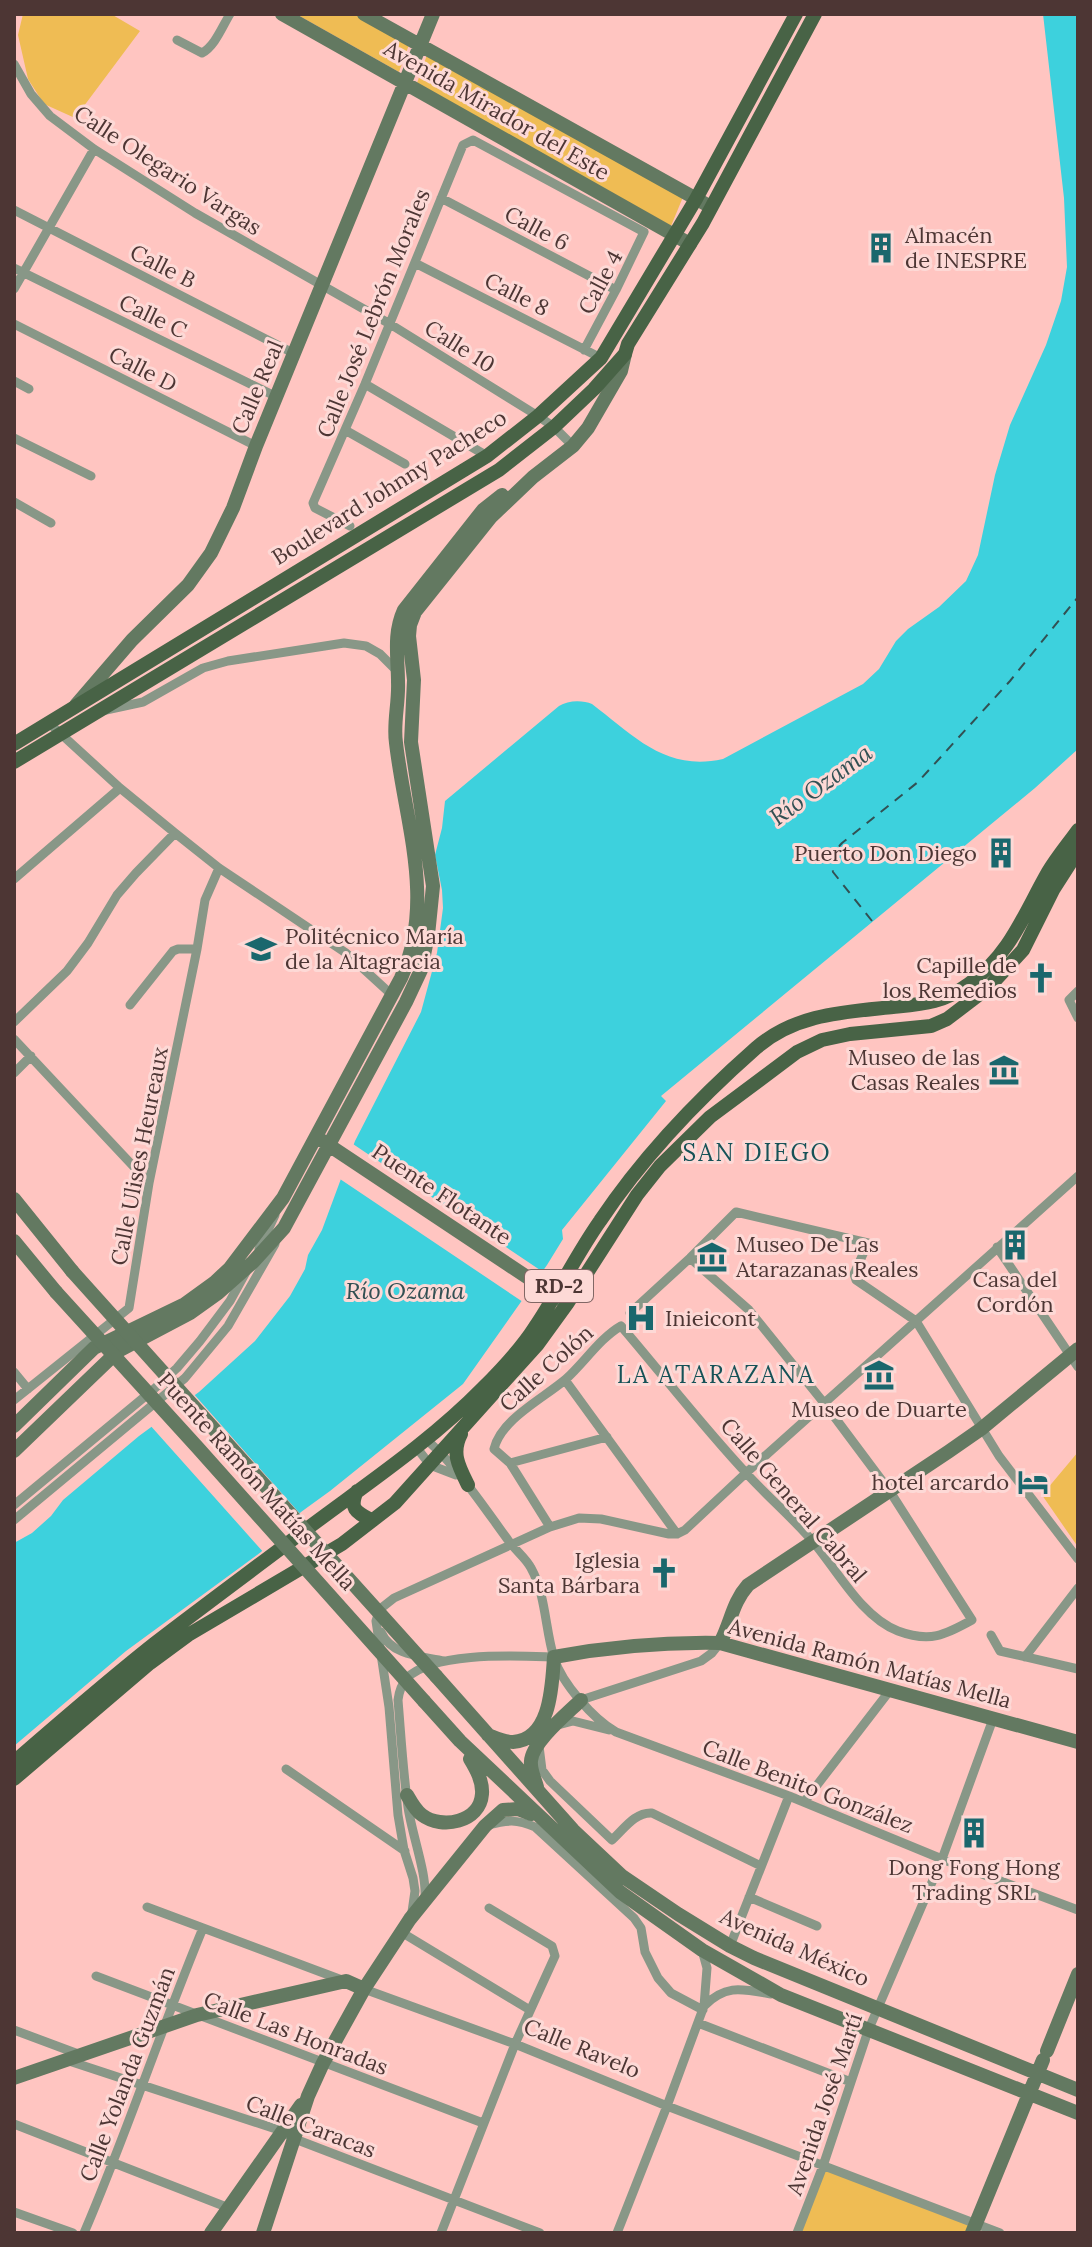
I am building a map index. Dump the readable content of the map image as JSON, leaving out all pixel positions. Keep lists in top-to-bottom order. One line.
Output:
{"streets":{"main road":["Avenida Mirador del Este","Calle Real","Boulevard Johnny Pacheco","Puente Flotante","RD-2","Puente Ramón Matías Mella","Avenida Ramón Matías Mella","Avenida México","Calle Ravelo"],"street":["Calle Olegario Vargas","Calle 6","Calle B","Calle 4","Calle 8","Calle José Lebrón Morales","Calle C","Calle 10","Calle D","Calle Ulises Heureaux","Calle Colón","Calle General Cabral","Calle Benito González","Calle Las Honradas","Calle Yolanda Guzmán","Avenida José Martí","Calle Caracas"]},"crossings":[["Avenida Mirador del Este","Calle Real"],["Avenida Mirador del Este","Boulevard Johnny Pacheco"],["Calle Olegario Vargas","Calle 10"],["Calle Olegario Vargas","Calle Real"],["Calle 6","Calle 4"],["Calle 6","Calle José Lebrón Morales"],["Calle B","Calle Real"],["Calle 4","Calle 8"],["Calle 4","Calle José Lebrón Morales"],["Calle 8","Calle José Lebrón Morales"],["Calle 8","Boulevard Johnny Pacheco"],["Calle José Lebrón Morales","Calle 10"],["Calle C","Calle Real"],["Calle 10","Calle Real"],["Calle 10","Boulevard Johnny Pacheco"],["Calle D","Calle Real"],["Calle Real","Boulevard Johnny Pacheco"],["Puente Flotante","RD-2"],["RD-2","Calle Benito González"],["Calle Colón","Calle General Cabral"],["Puente Ramón Matías Mella","Avenida México"],["Avenida Ramón Matías Mella","Calle Benito González"],["Avenida Ramón Matías Mella","Avenida José Martí"],["Calle Benito González","Avenida José Martí"],["Avenida México","Avenida José Martí"],["Calle Las Honradas","Calle Yolanda Guzmán"],["Calle Ravelo","Calle Yolanda Guzmán"],["Calle Ravelo","Avenida José Martí"],["Calle Yolanda Guzmán","Calle Caracas"]],"districts":["SAN DIEGO","LA ATARAZANA"],"water":["Río Ozama"],"places":{"building":["Almacén de INESPRE","Puerto Don Diego","Casa del Cordón","Dong Fong Hong Trading SRL"],"school or university":["Politécnico María de la Altagracia"],"church":["Capille de los Remedios","Iglesia Santa Bárbara"],"museum":["Museo de las Casas Reales","Museo De Las Atarazanas Reales","Museo de Duarte"],"hospital":["Inieicont"],"hotel":["hotel arcardo"]}}
